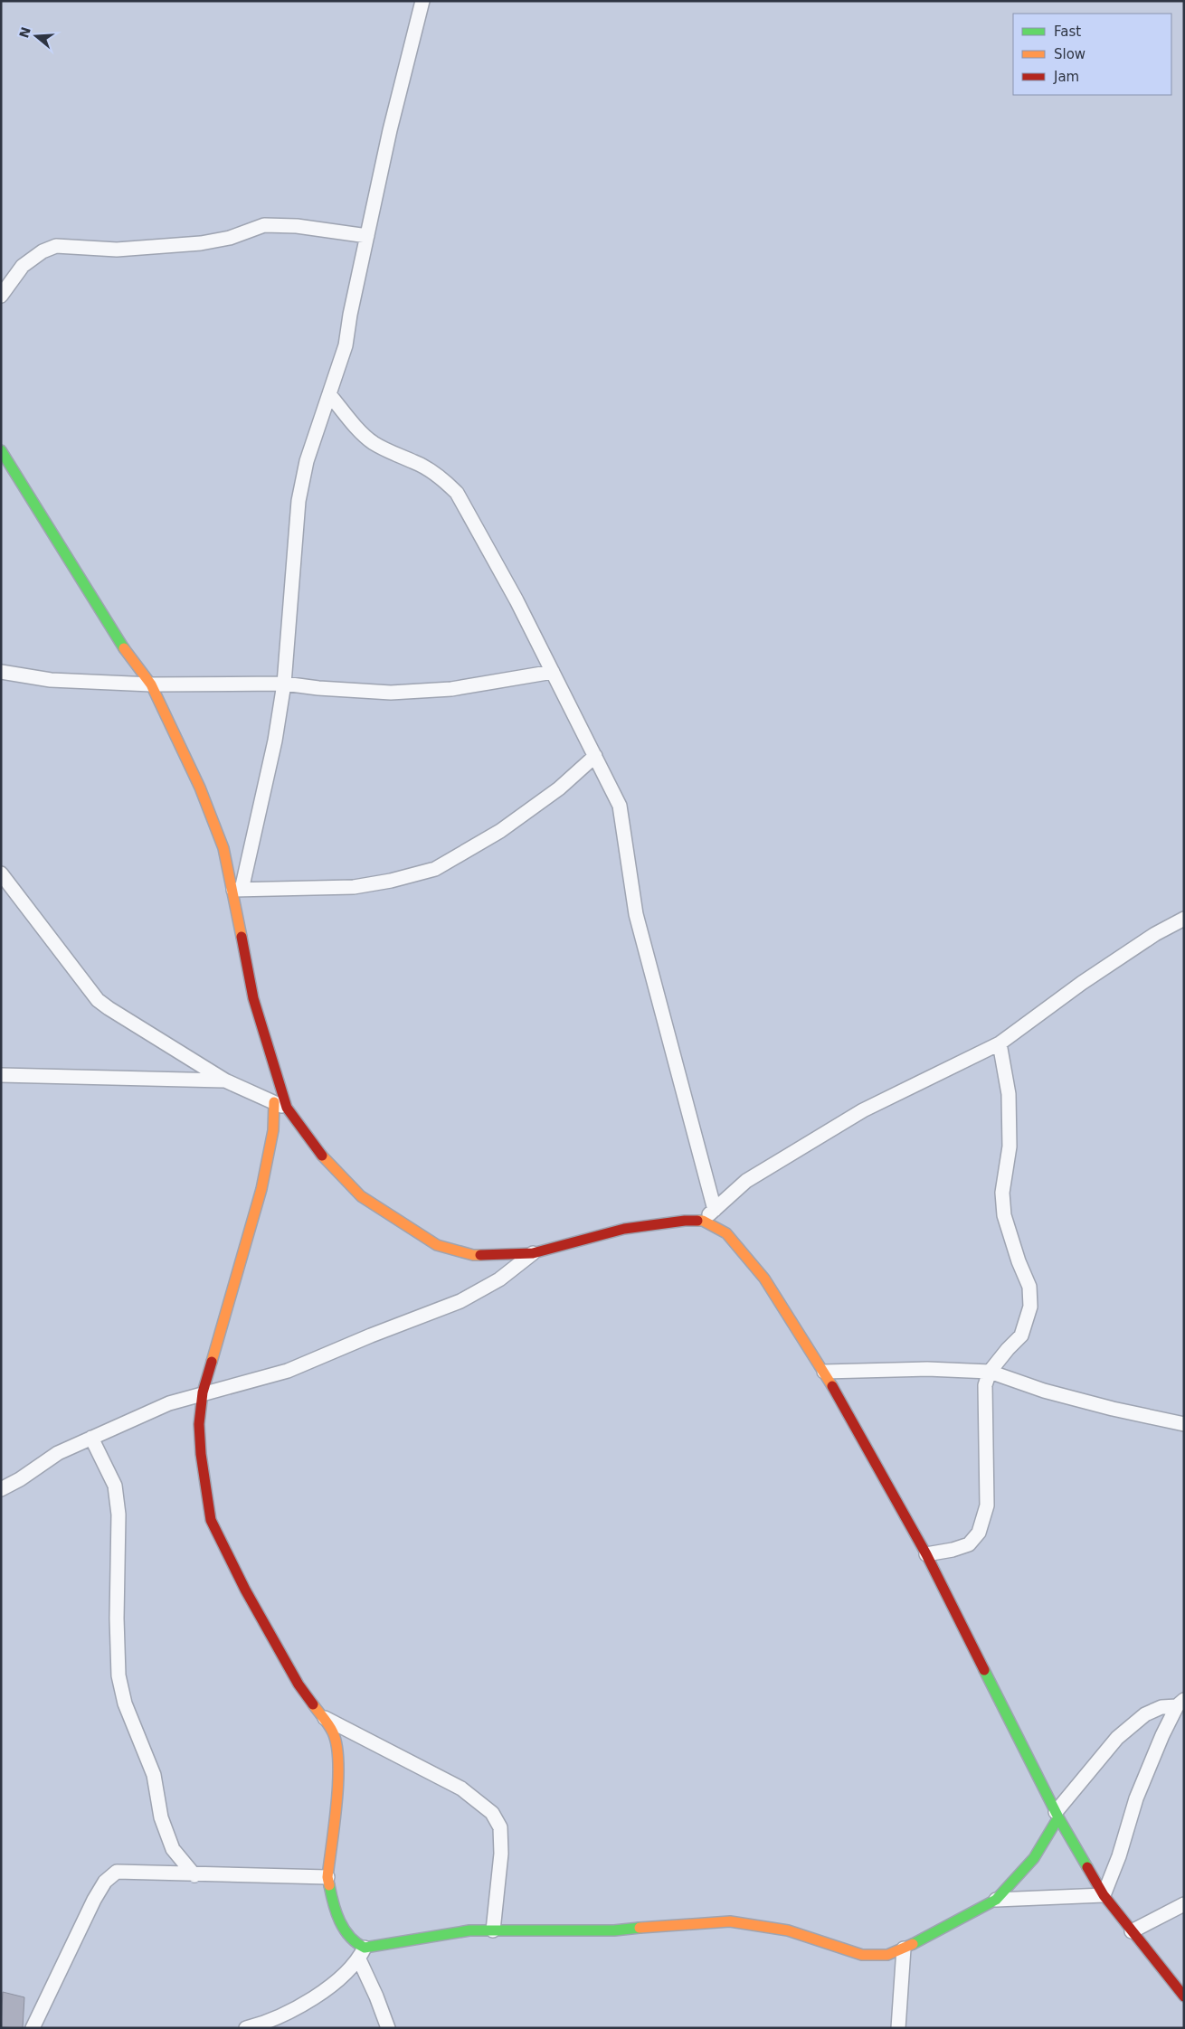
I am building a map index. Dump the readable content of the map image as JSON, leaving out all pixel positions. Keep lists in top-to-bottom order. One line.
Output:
{"legend":["Fast","Slow","Jam"],"north":"left"}
